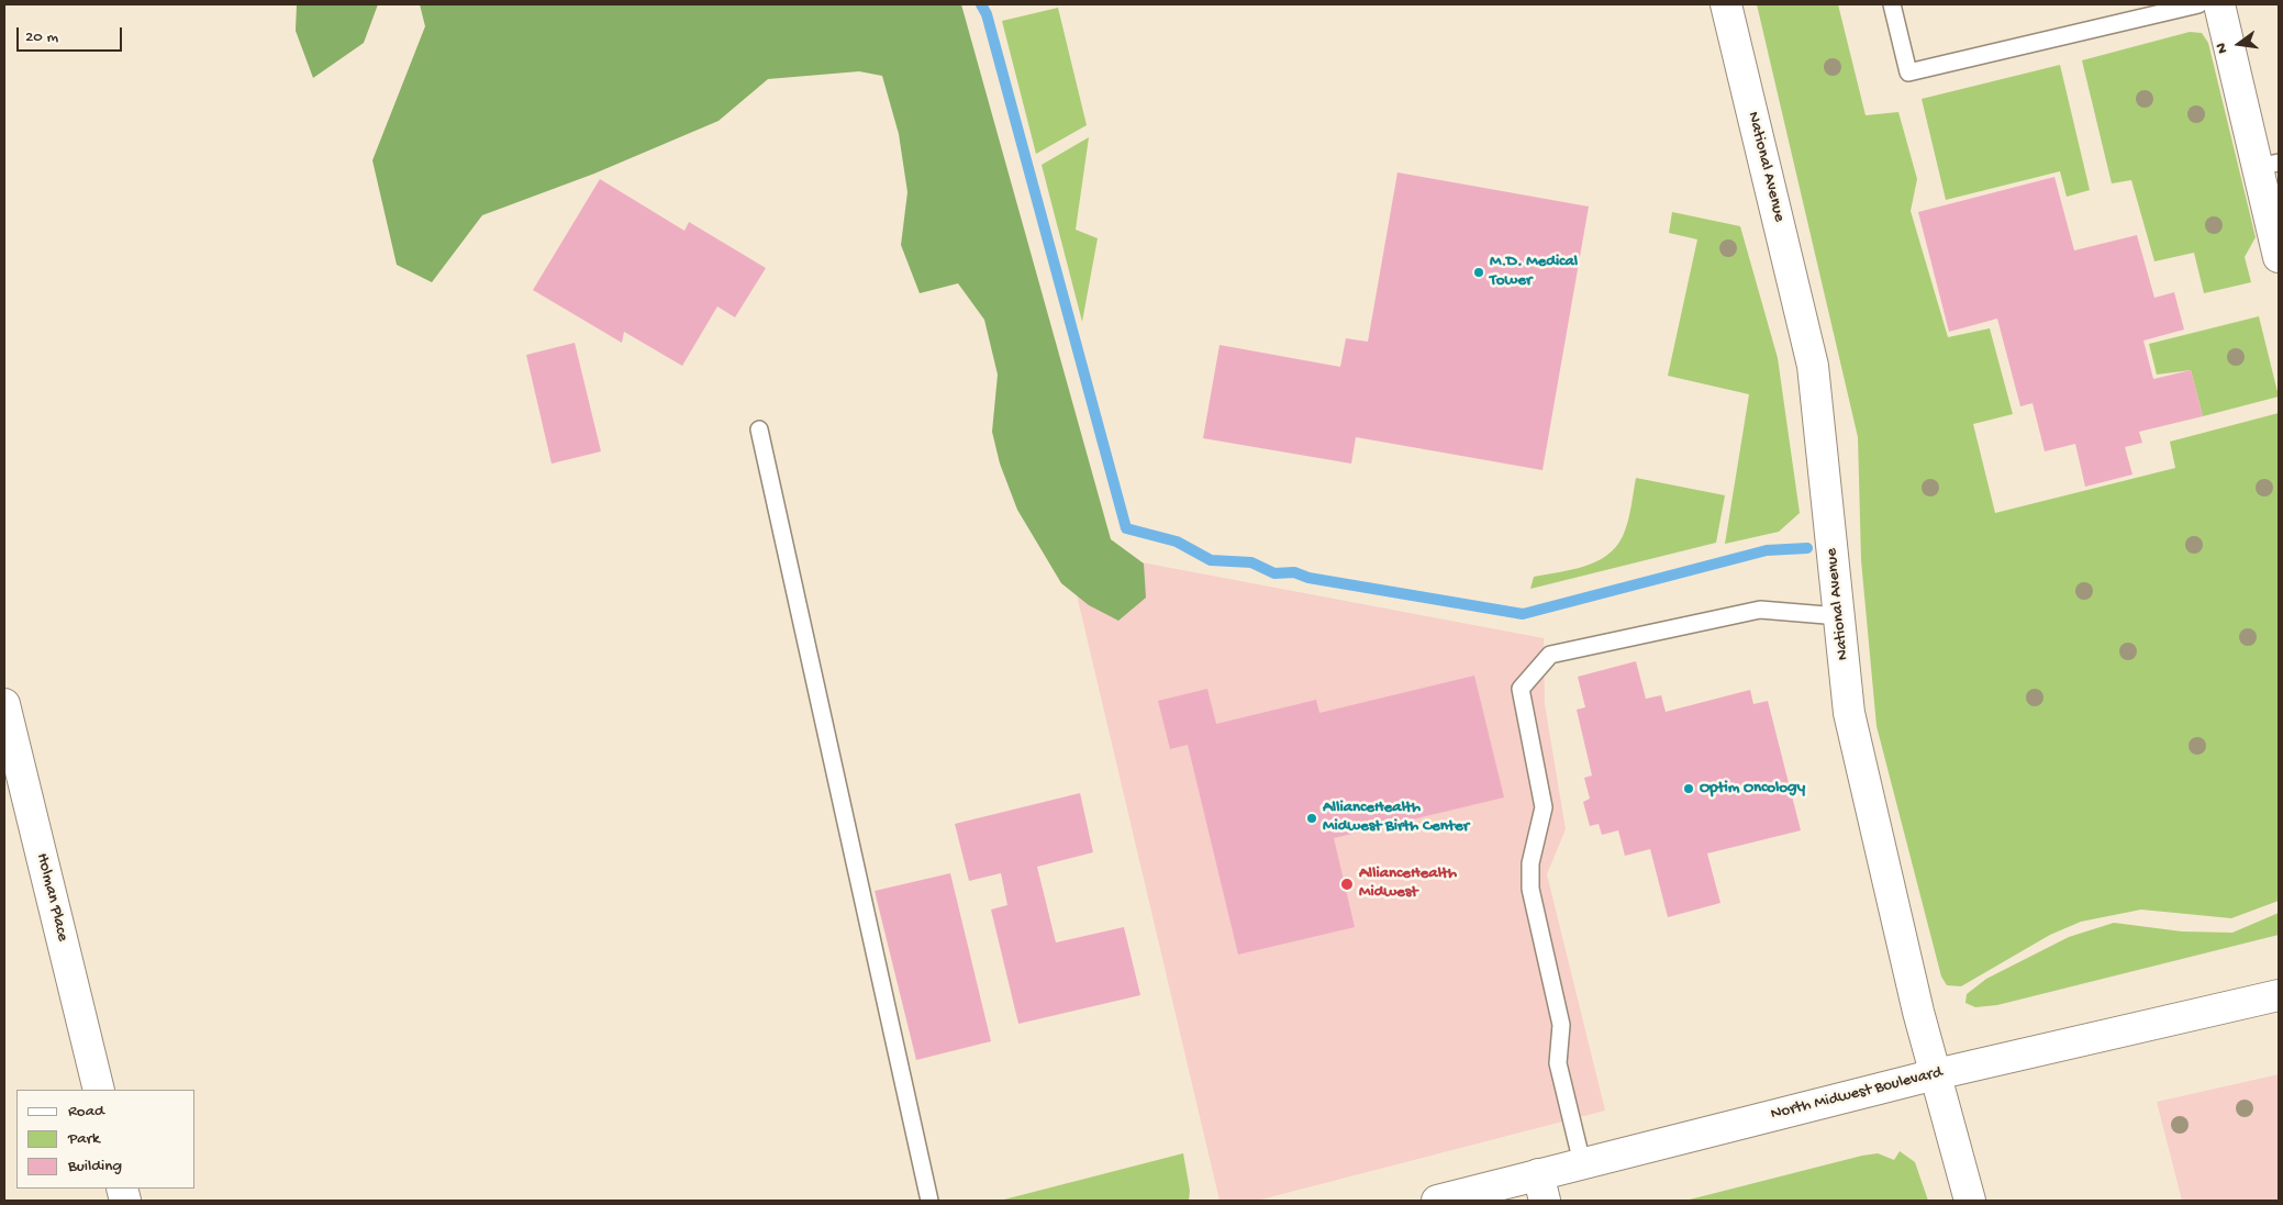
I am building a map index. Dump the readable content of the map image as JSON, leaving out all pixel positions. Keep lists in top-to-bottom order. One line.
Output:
{"streets":{"street":["National Avenue","Holman Place","North Midwest Boulevard"]},"crossings":[["National Avenue","North Midwest Boulevard"]],"places":["M.D. Medical Tower","Optim Oncology","AllianceHealth Midwest Birth Center","AllianceHealth Midwest"],"legend":["Road","Park","Building"],"scale_bar":"20 m","north":"left"}
